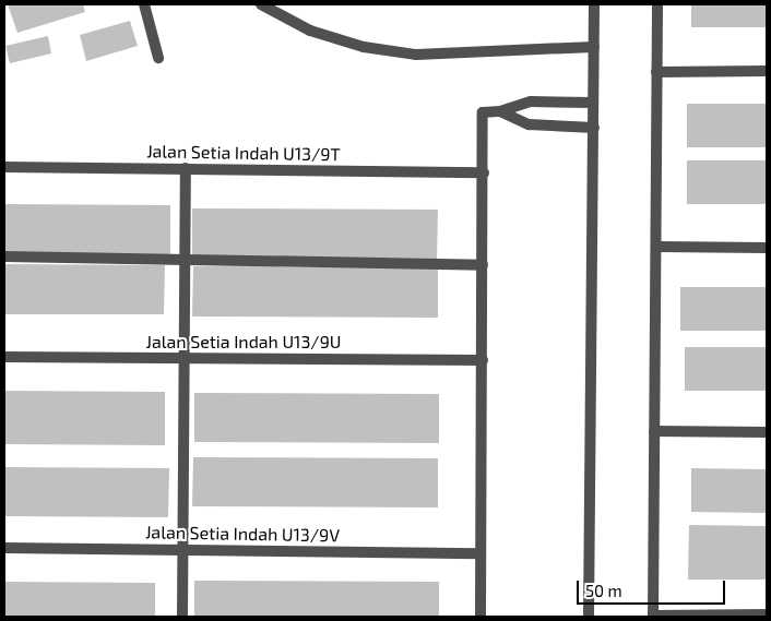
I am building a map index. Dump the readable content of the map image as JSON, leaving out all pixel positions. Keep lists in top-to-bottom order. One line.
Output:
{"streets":{"street":["Jalan Setia Indah U13/9T","Jalan Setia Indah U13/9U","Jalan Setia Indah U13/9V"]},"scale_bar":"50 m"}
